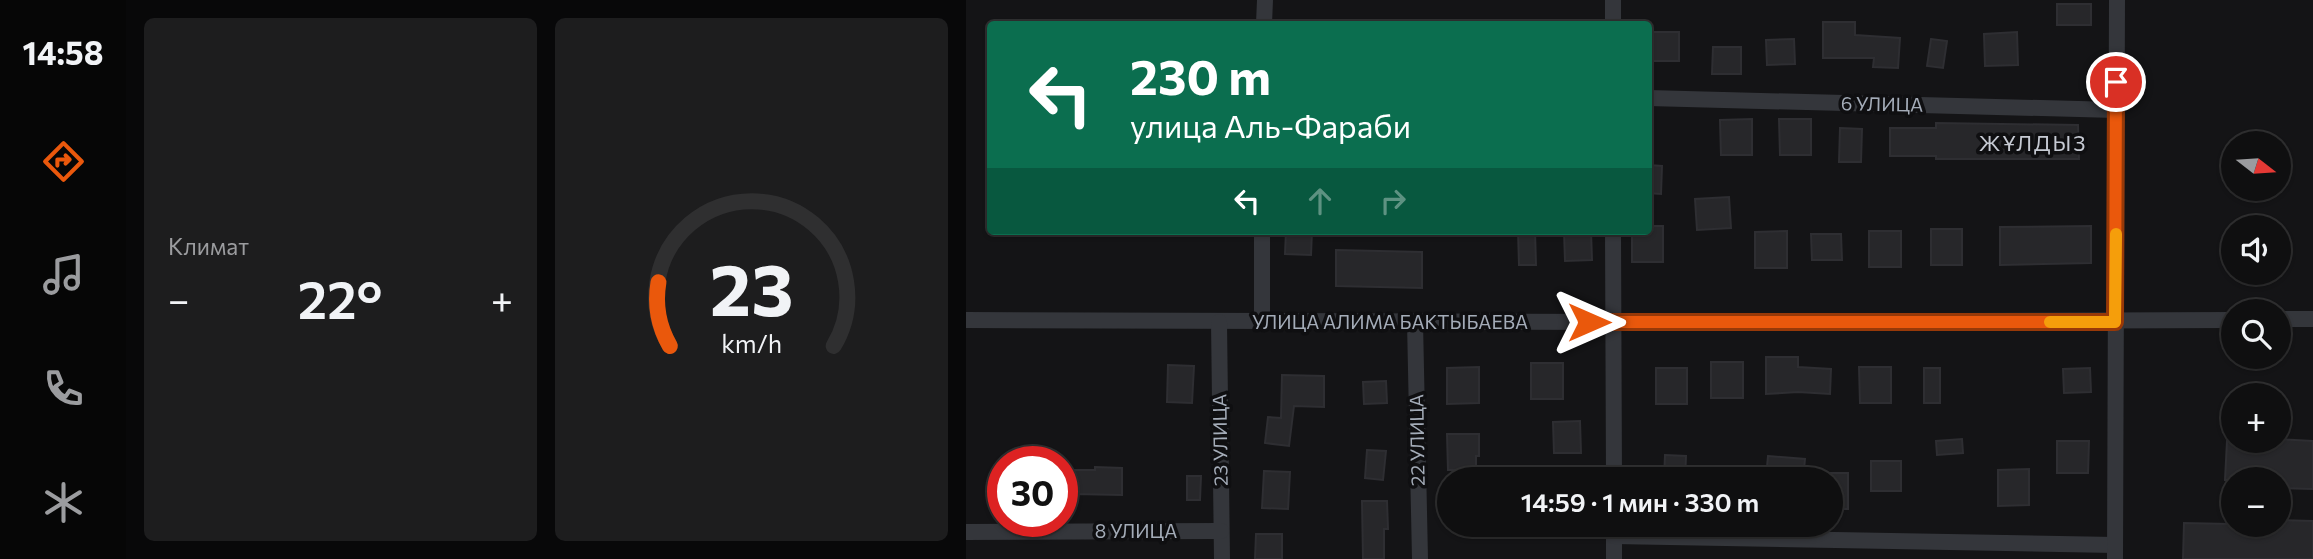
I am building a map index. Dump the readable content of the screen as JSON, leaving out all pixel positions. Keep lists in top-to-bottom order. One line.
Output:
{"streets":{"street":["6 УЛИЦА","УЛИЦА АЛИМА БАКТЫБАЕВА","23 УЛИЦА","22 УЛИЦА","8 УЛИЦА"]},"crossings":[["УЛИЦА АЛИМА БАКТЫБАЕВА","23 УЛИЦА"],["УЛИЦА АЛИМА БАКТЫБАЕВА","22 УЛИЦА"],["23 УЛИЦА","8 УЛИЦА"]],"districts":["ЖҰЛДЫЗ"],"north":"right","page":{"tabs":"14:58","tile":"Климат","turn":["230 m","улица Аль-Фараби"],"map_buttons":["+","−"],"heat":["−","22°","+"],"limit":"30","trip":"14:59 · 1 мин · 330 m","gauge":["23","km/h"]}}
